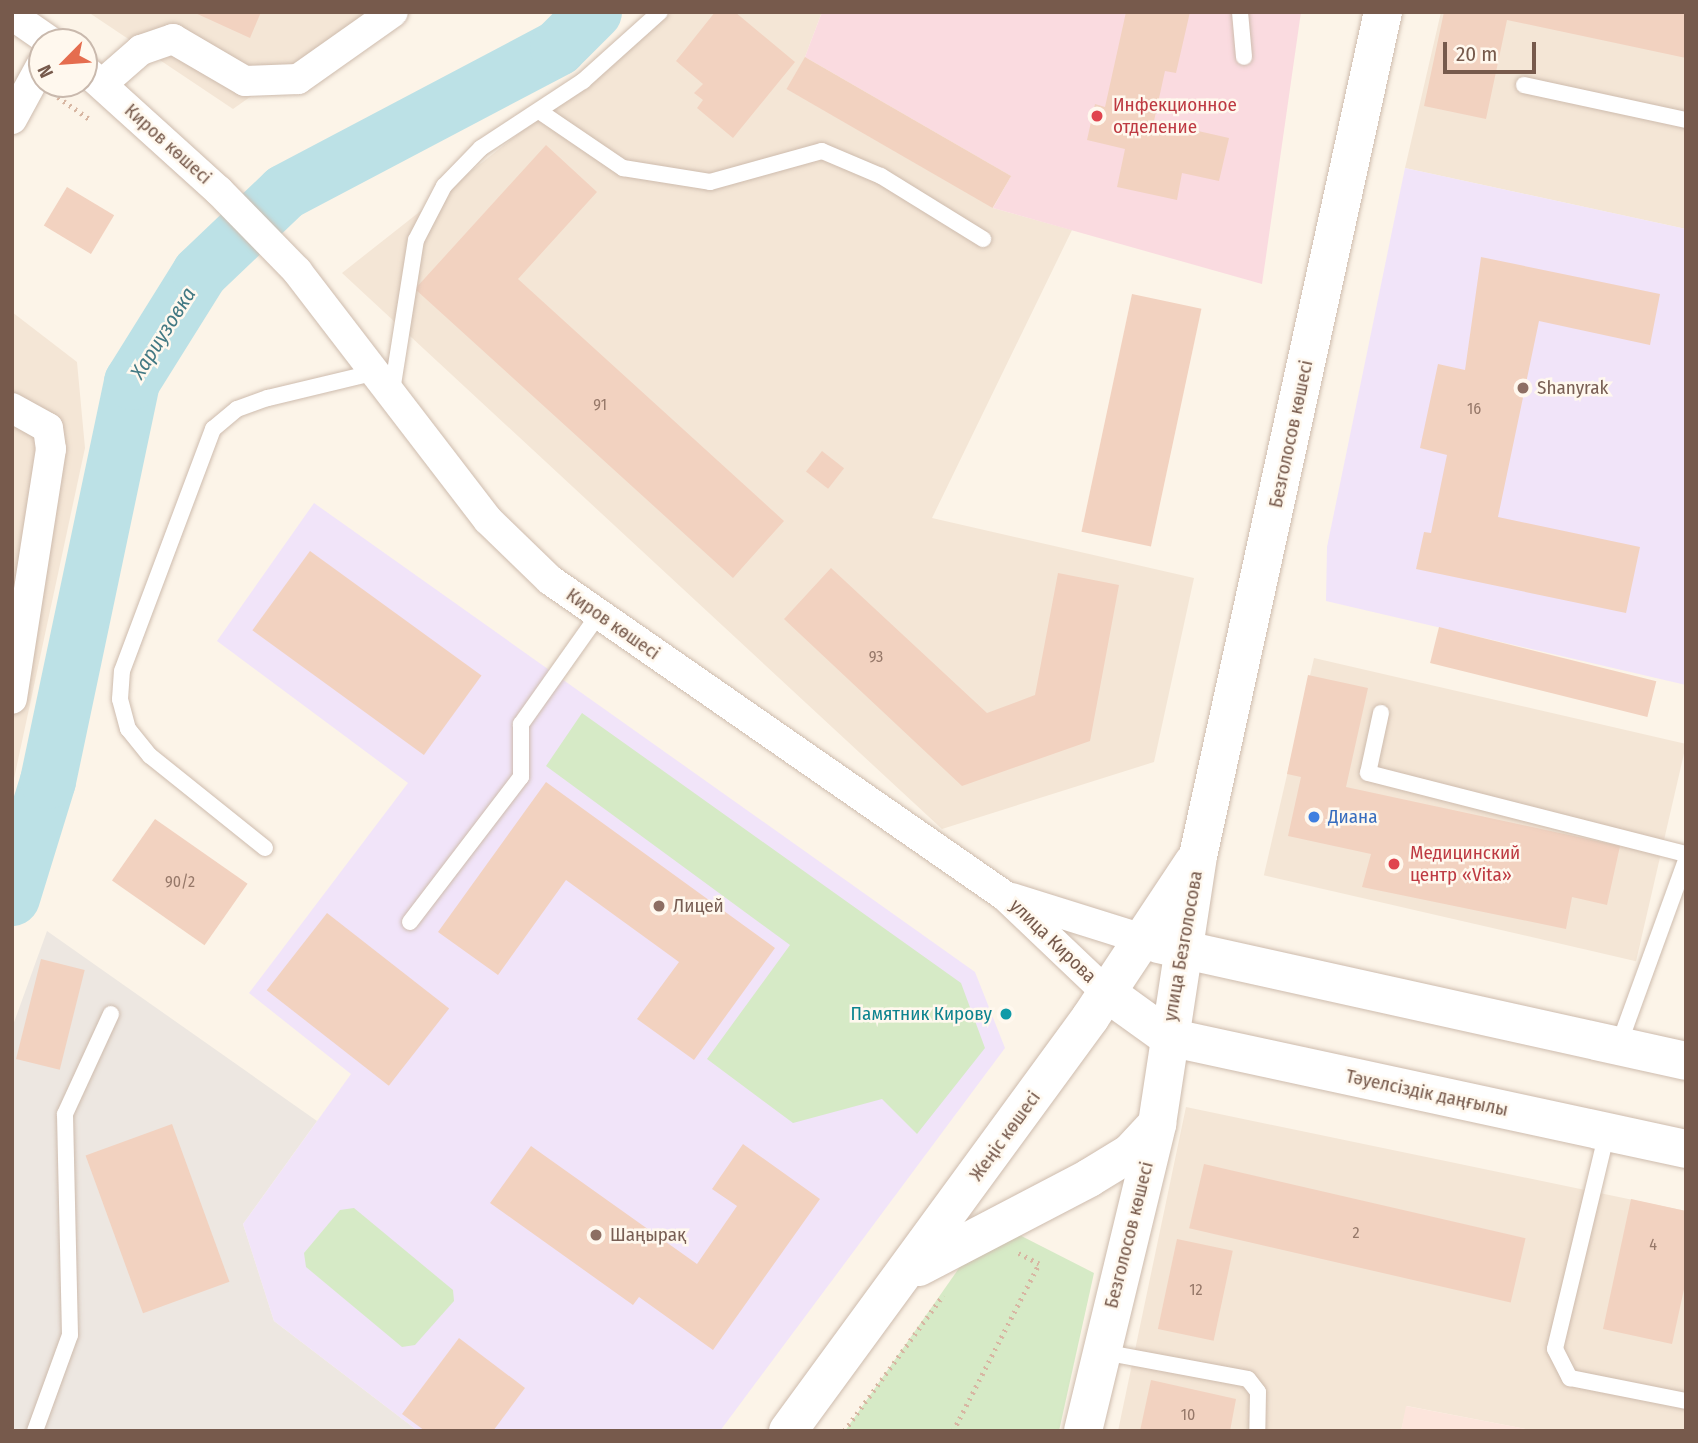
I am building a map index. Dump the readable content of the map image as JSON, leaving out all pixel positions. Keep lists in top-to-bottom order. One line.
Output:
{"streets":{"street":["Киров көшесі","Безголосов көшесі","улица Кирова","улица Безголосова","Тәуелсіздік даңғылы","Жеңіс көшесі"]},"crossings":[["Киров көшесі","улица Кирова"],["Безголосов көшесі","улица Безголосова"],["Безголосов көшесі","Тәуелсіздік даңғылы"],["Безголосов көшесі","Жеңіс көшесі"],["улица Кирова","Жеңіс көшесі"],["улица Безголосова","Тәуелсіздік даңғылы"],["улица Безголосова","Жеңіс көшесі"]],"water":["Хариузовка"],"places":["Инфекционное отделение","Shanyrak","Диана","Медицинский центр «Vita»","Лицей","Памятник Кирову","Шаңырақ"],"house_numbers":["91","16","93","90/2","2","4","12","10"],"scale_bar":"20 m","north":"bottom left"}
